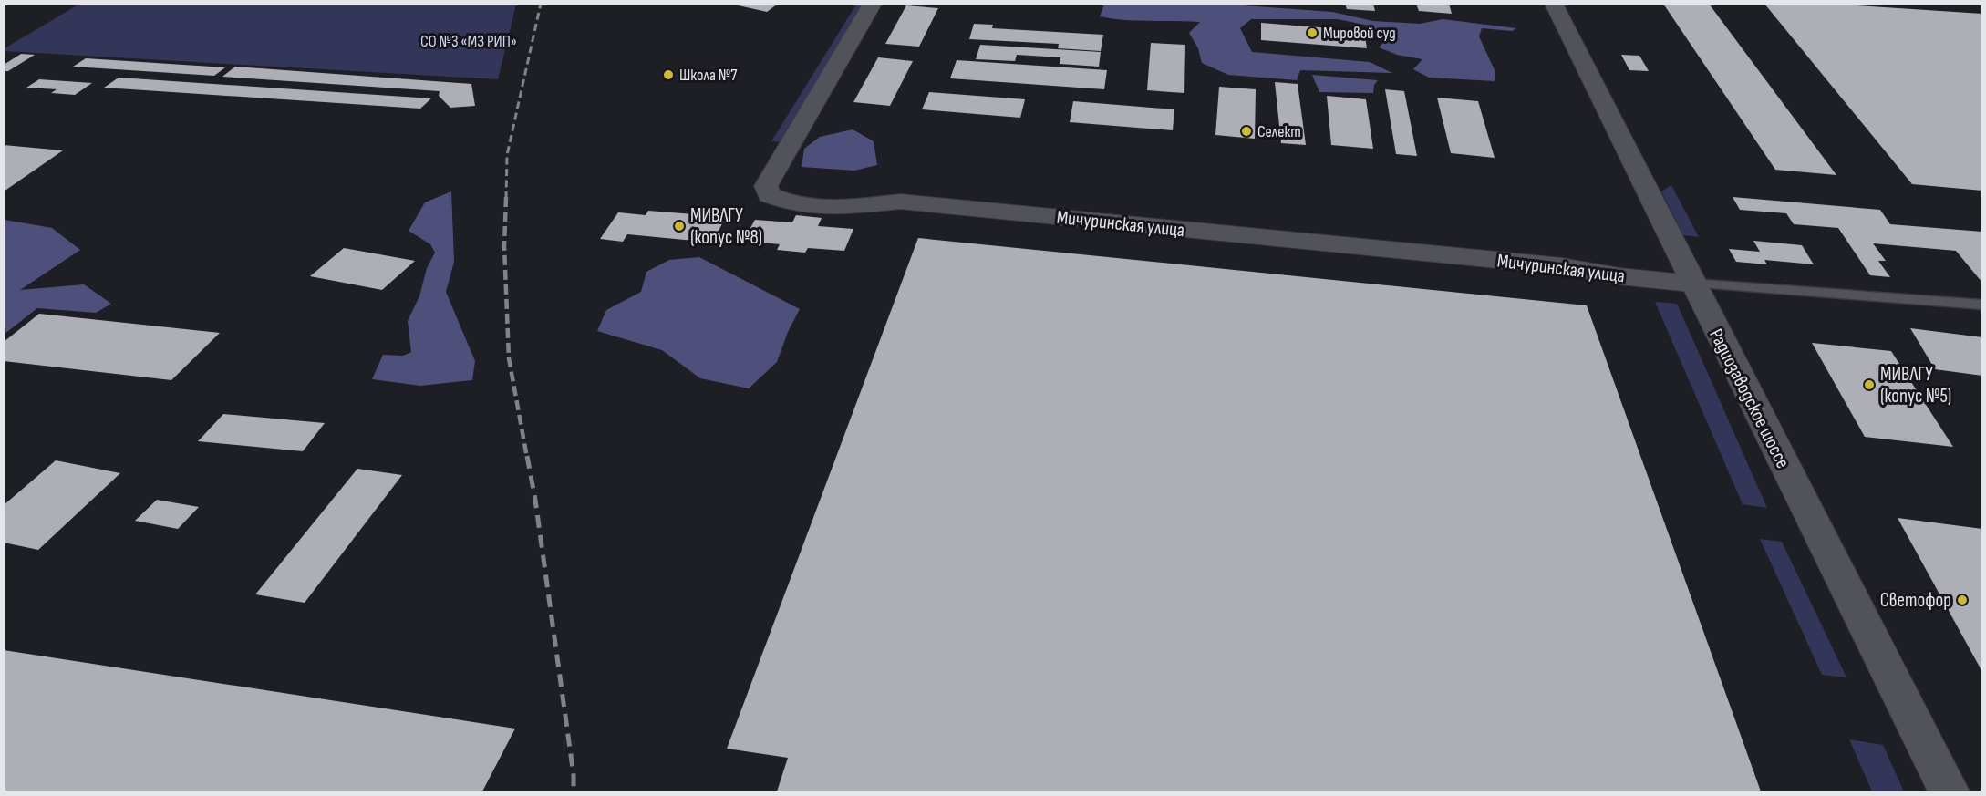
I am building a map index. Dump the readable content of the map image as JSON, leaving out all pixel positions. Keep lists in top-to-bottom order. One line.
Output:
{"streets":{"street":["Мичуринская улица","Радиозаводское шоссе"]},"crossings":[["Мичуринская улица","Радиозаводское шоссе"]],"parks":["СО №3 «МЗ РИП»"],"places":["Мировой суд","Школа №7","Селект","МИВЛГУ (копус №8)","МИВЛГУ (копус №5)","Светофор"]}
